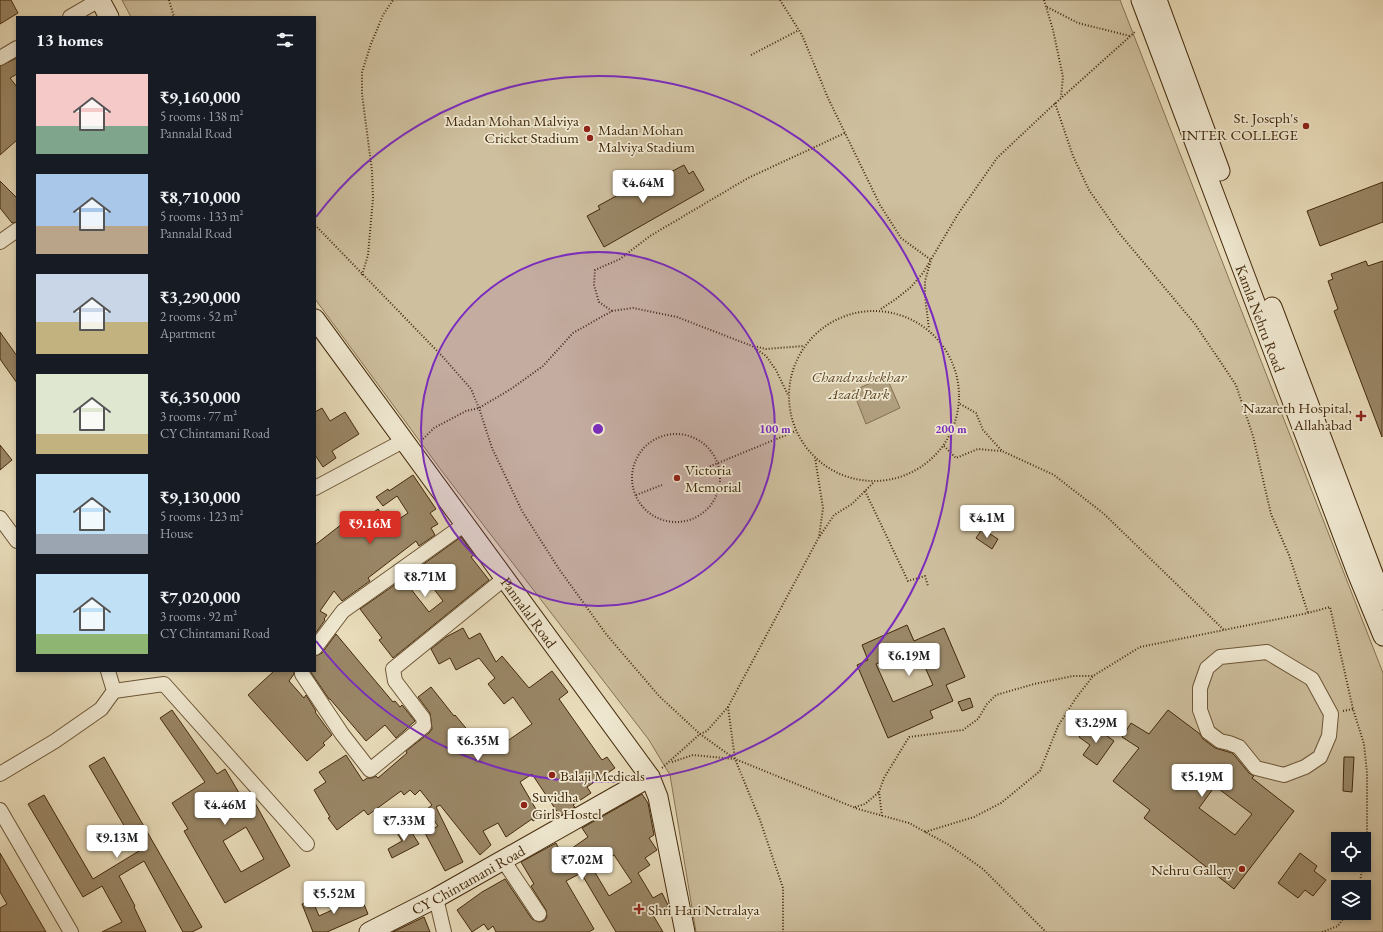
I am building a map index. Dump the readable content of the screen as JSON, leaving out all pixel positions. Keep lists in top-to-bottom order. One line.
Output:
{"streets":{"main road":["Kamla Nehru Road","Pannalal Road","CY Chintamani Road"]},"crossings":[["Pannalal Road","CY Chintamani Road"]],"parks":["Chandrashekhar Azad Park"],"places":{"other":["St. Joseph's INTER COLLEGE","Madan Mohan Malviya Cricket Stadium","Madan Mohan Malviya Stadium","Victoria Memorial","Balaji Medicals","Suvidha Girls Hostel","Nehru Gallery"],"health":["Nazareth Hospital, Allahabad","Shri Hari Netralaya"]},"page":{"heading":"13 homes","list":[{"name":"₹9,160,000","note":"5 rooms · 138 m² · Pannalal Road"},{"name":"₹8,710,000","note":"5 rooms · 133 m² · Pannalal Road"},{"name":"₹3,290,000","note":"2 rooms · 52 m² · Apartment"},{"name":"₹6,350,000","note":"3 rooms · 77 m² · CY Chintamani Road"},{"name":"₹9,130,000","note":"5 rooms · 123 m² · House"},{"name":"₹7,020,000","note":"3 rooms · 92 m² · CY Chintamani Road"}],"price":["₹4.64M","₹4.1M","₹9.16M","₹8.71M","₹6.19M","₹3.29M","₹6.35M","₹5.19M","₹4.46M","₹7.33M","₹9.13M","₹7.02M","₹5.52M"]},"rings":["100 m","200 m"]}
